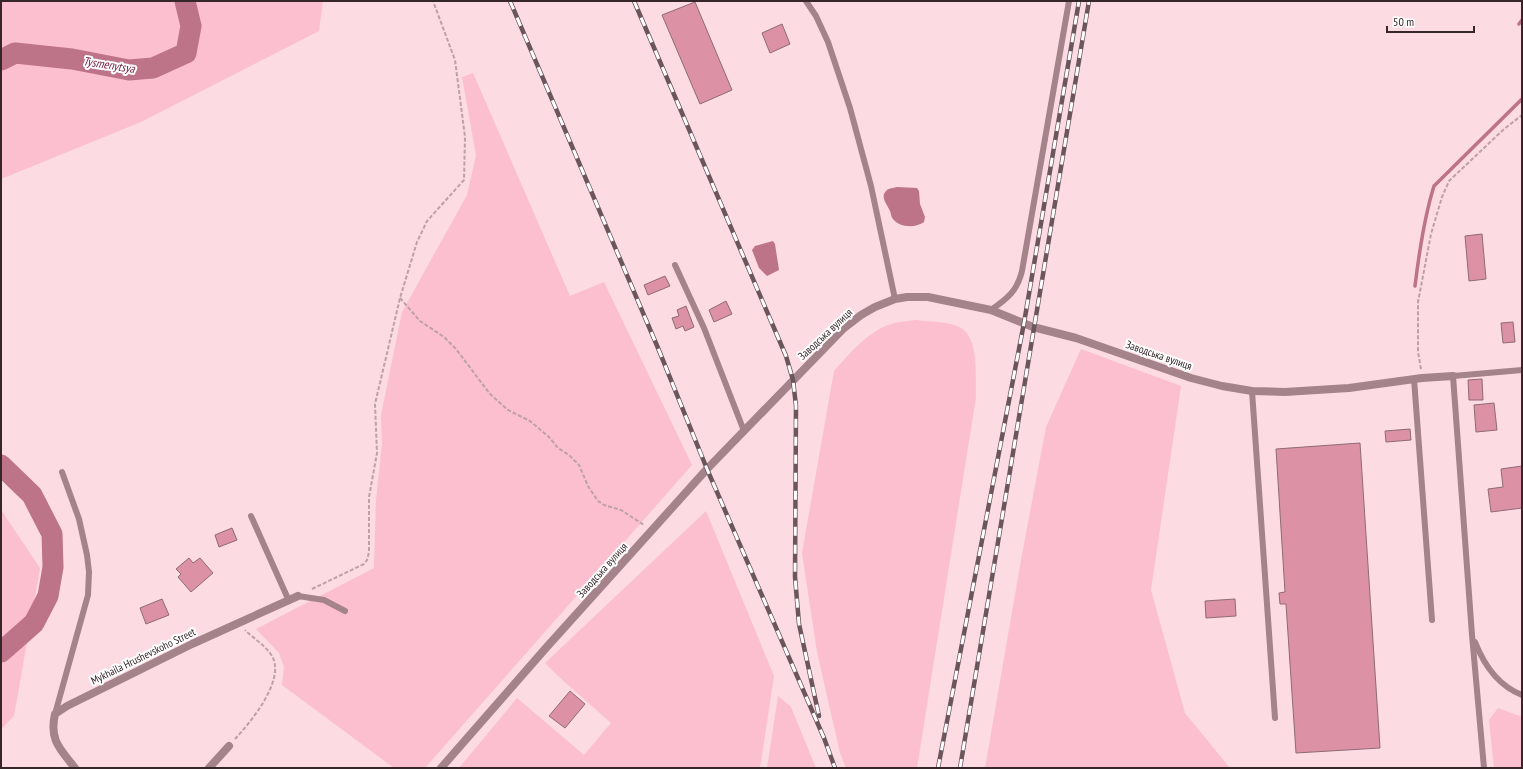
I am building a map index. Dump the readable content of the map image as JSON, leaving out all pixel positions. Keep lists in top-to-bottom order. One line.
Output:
{"streets":{"street":["Заводська вулиця","Mykhaila Hrushevskoho Street"]},"water":["Tysmenytsya"],"scale_bar":"50 m"}
